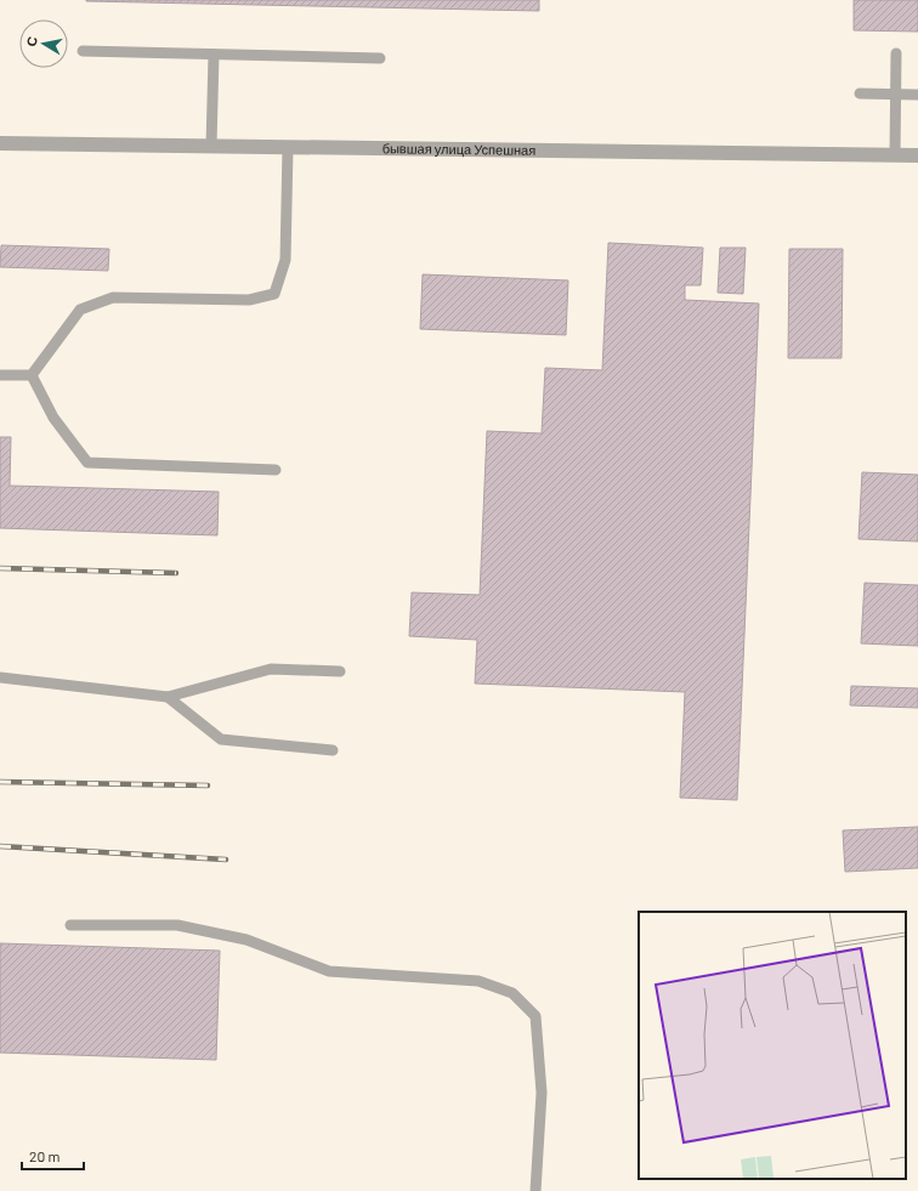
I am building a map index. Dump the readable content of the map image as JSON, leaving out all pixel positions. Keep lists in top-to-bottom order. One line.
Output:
{"streets":{"street":["бывшая улица Успешная"]},"scale_bar":"20 m","north":"left"}
